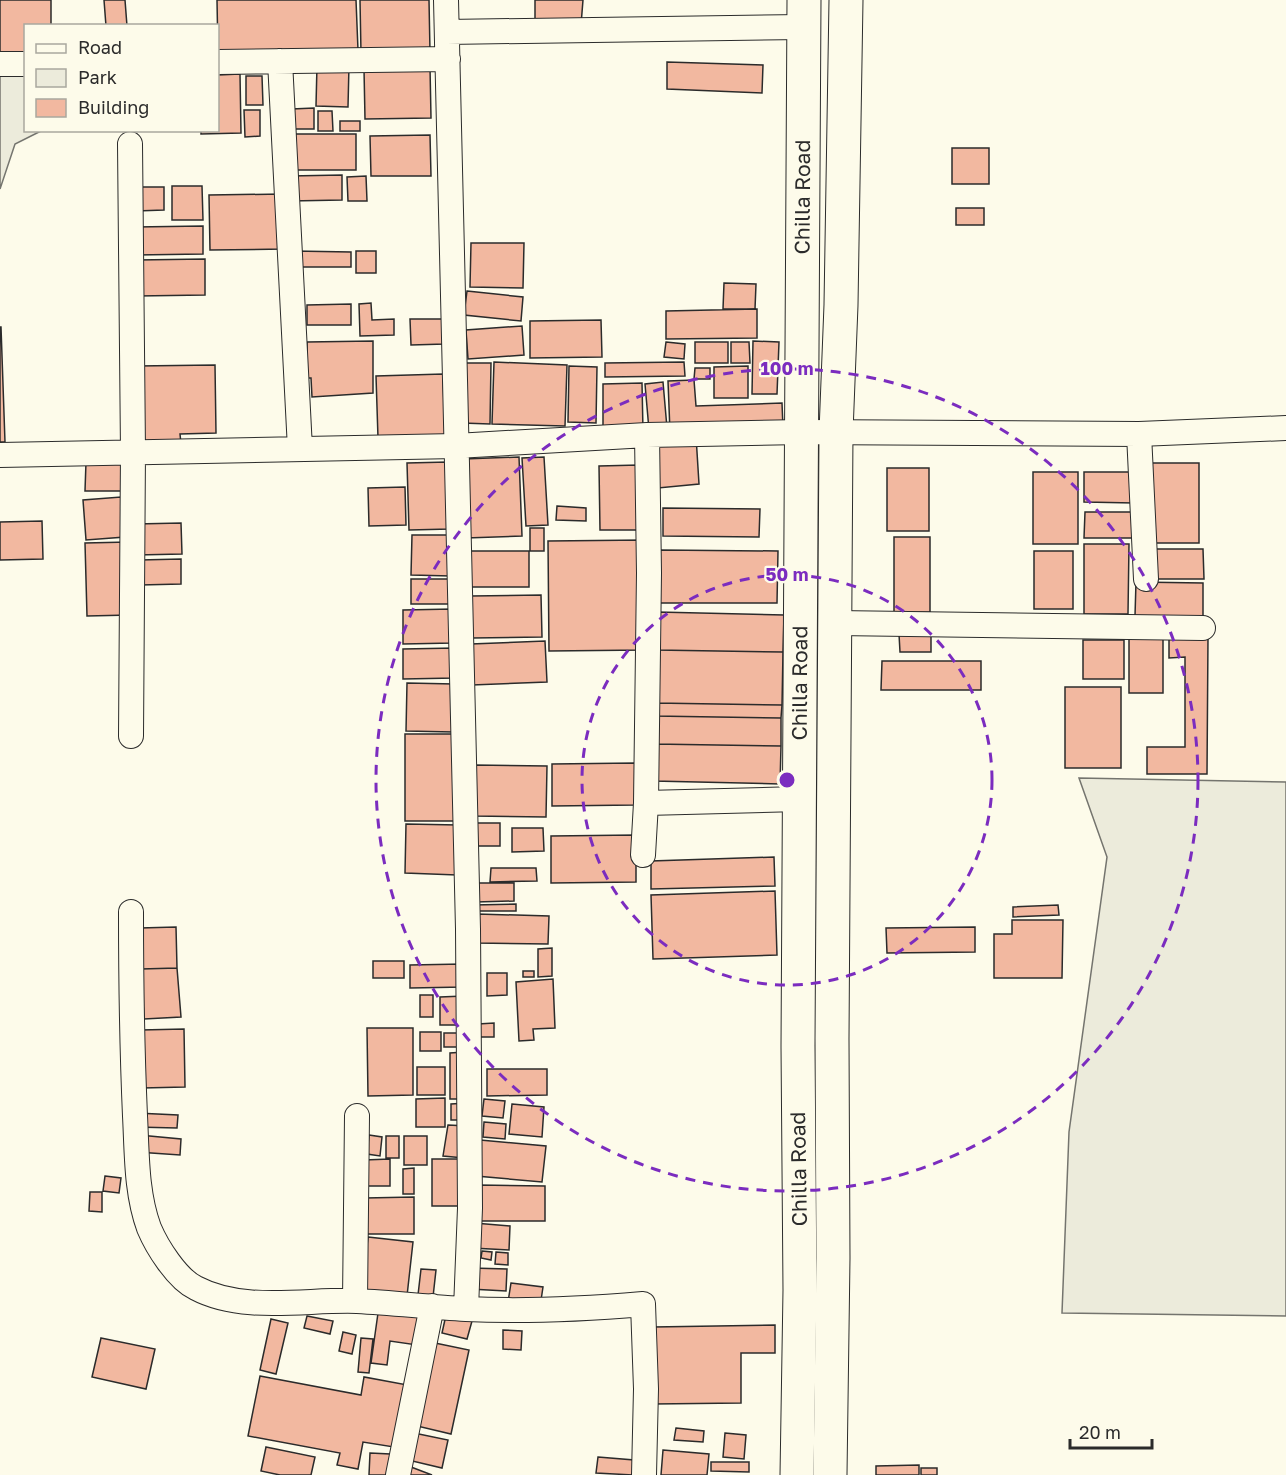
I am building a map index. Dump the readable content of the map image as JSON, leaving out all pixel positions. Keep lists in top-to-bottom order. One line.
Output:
{"streets":{"main road":["Chilla Road"]},"legend":["Road","Park","Building"],"scale_bar":"20 m","rings":["100 m","50 m"]}
